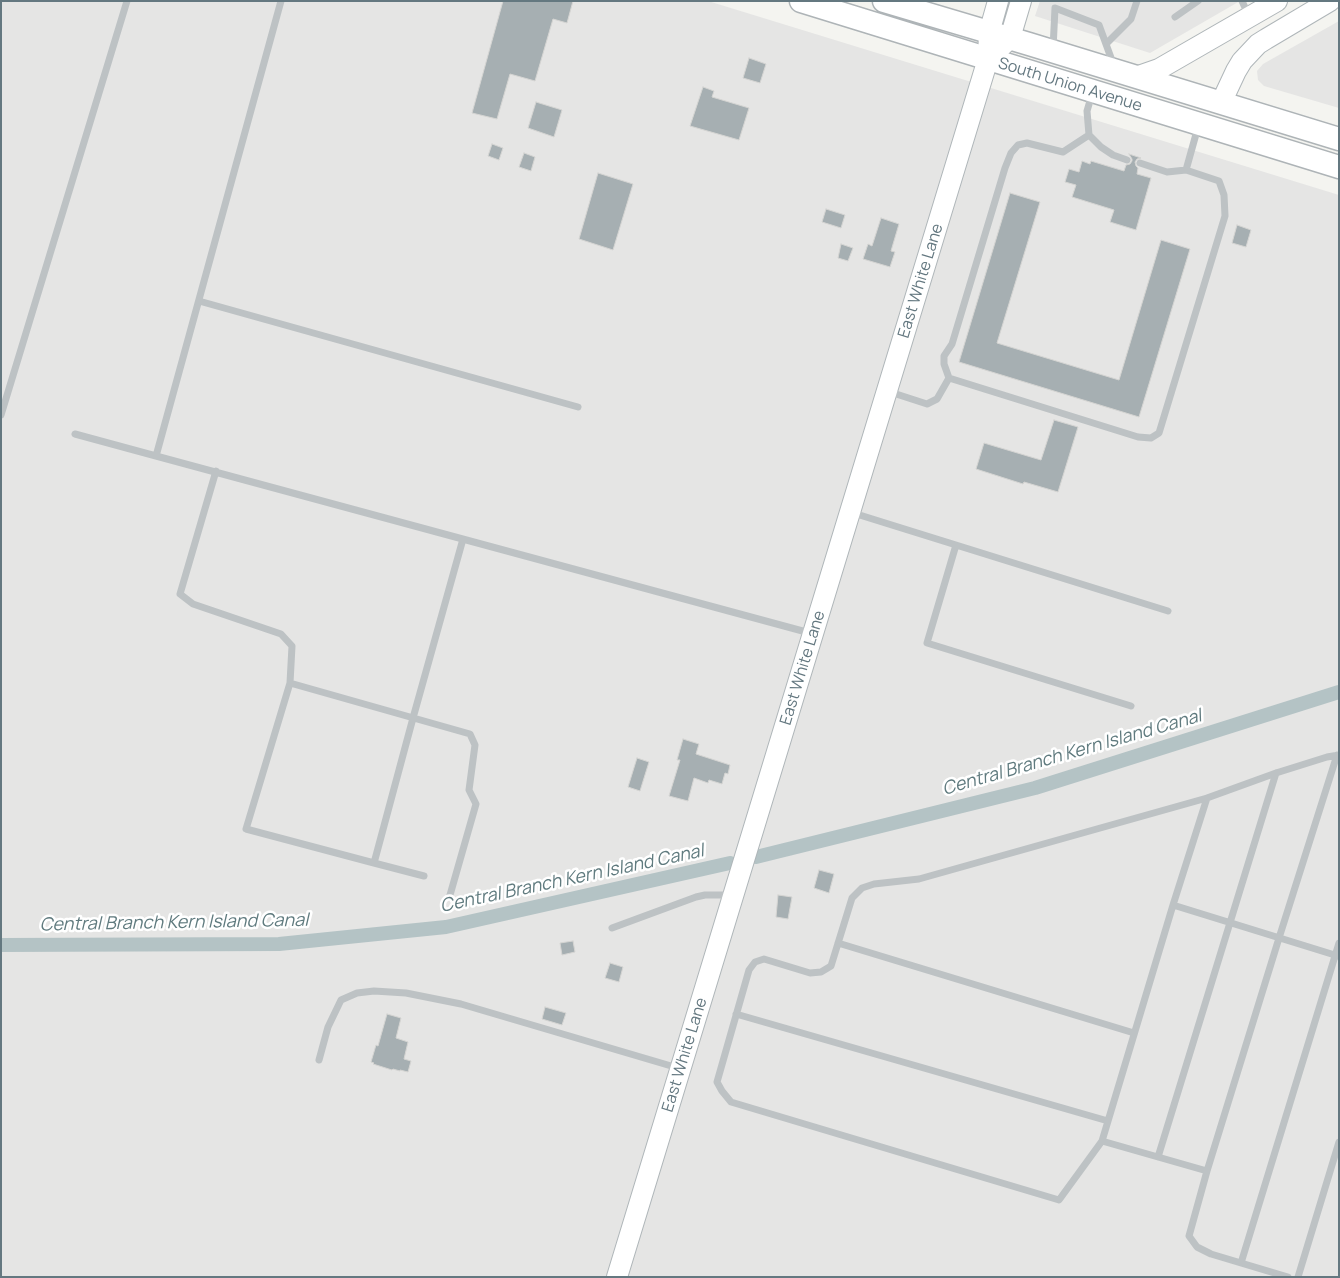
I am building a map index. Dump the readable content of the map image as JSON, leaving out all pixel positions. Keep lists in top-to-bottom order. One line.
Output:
{"streets":{"main road":["South Union Avenue"],"street":["East White Lane"]},"crossings":[["South Union Avenue","East White Lane"]],"water":["Central Branch Kern Island Canal"]}
